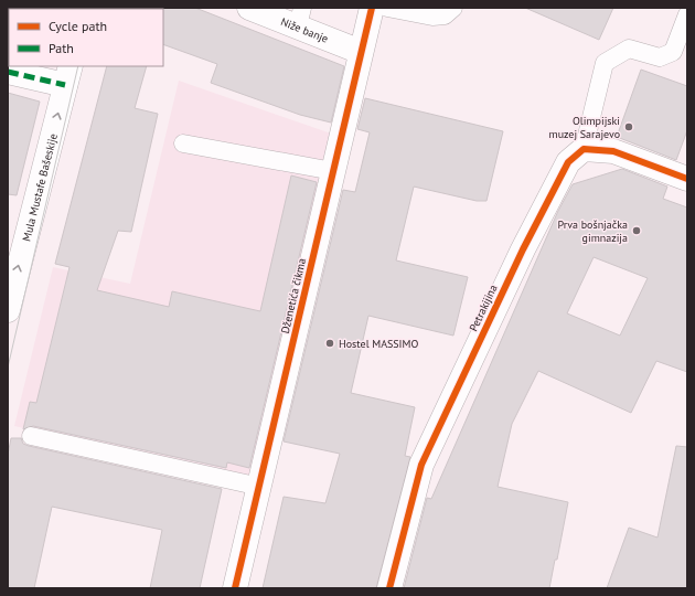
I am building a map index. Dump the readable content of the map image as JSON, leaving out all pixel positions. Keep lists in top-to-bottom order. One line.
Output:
{"streets":{"street":["Niže banje","Mula Mustafe Bašeskije","Dženetića čikma","Petrakijina"]},"crossings":[["Niže banje","Dženetića čikma"]],"one_way":["Mula Mustafe Bašeskije"],"places":["Olimpijski muzej Sarajevo","Prva bošnjačka gimnazija","Hostel MASSIMO"],"legend":["Cycle path","Path"]}
